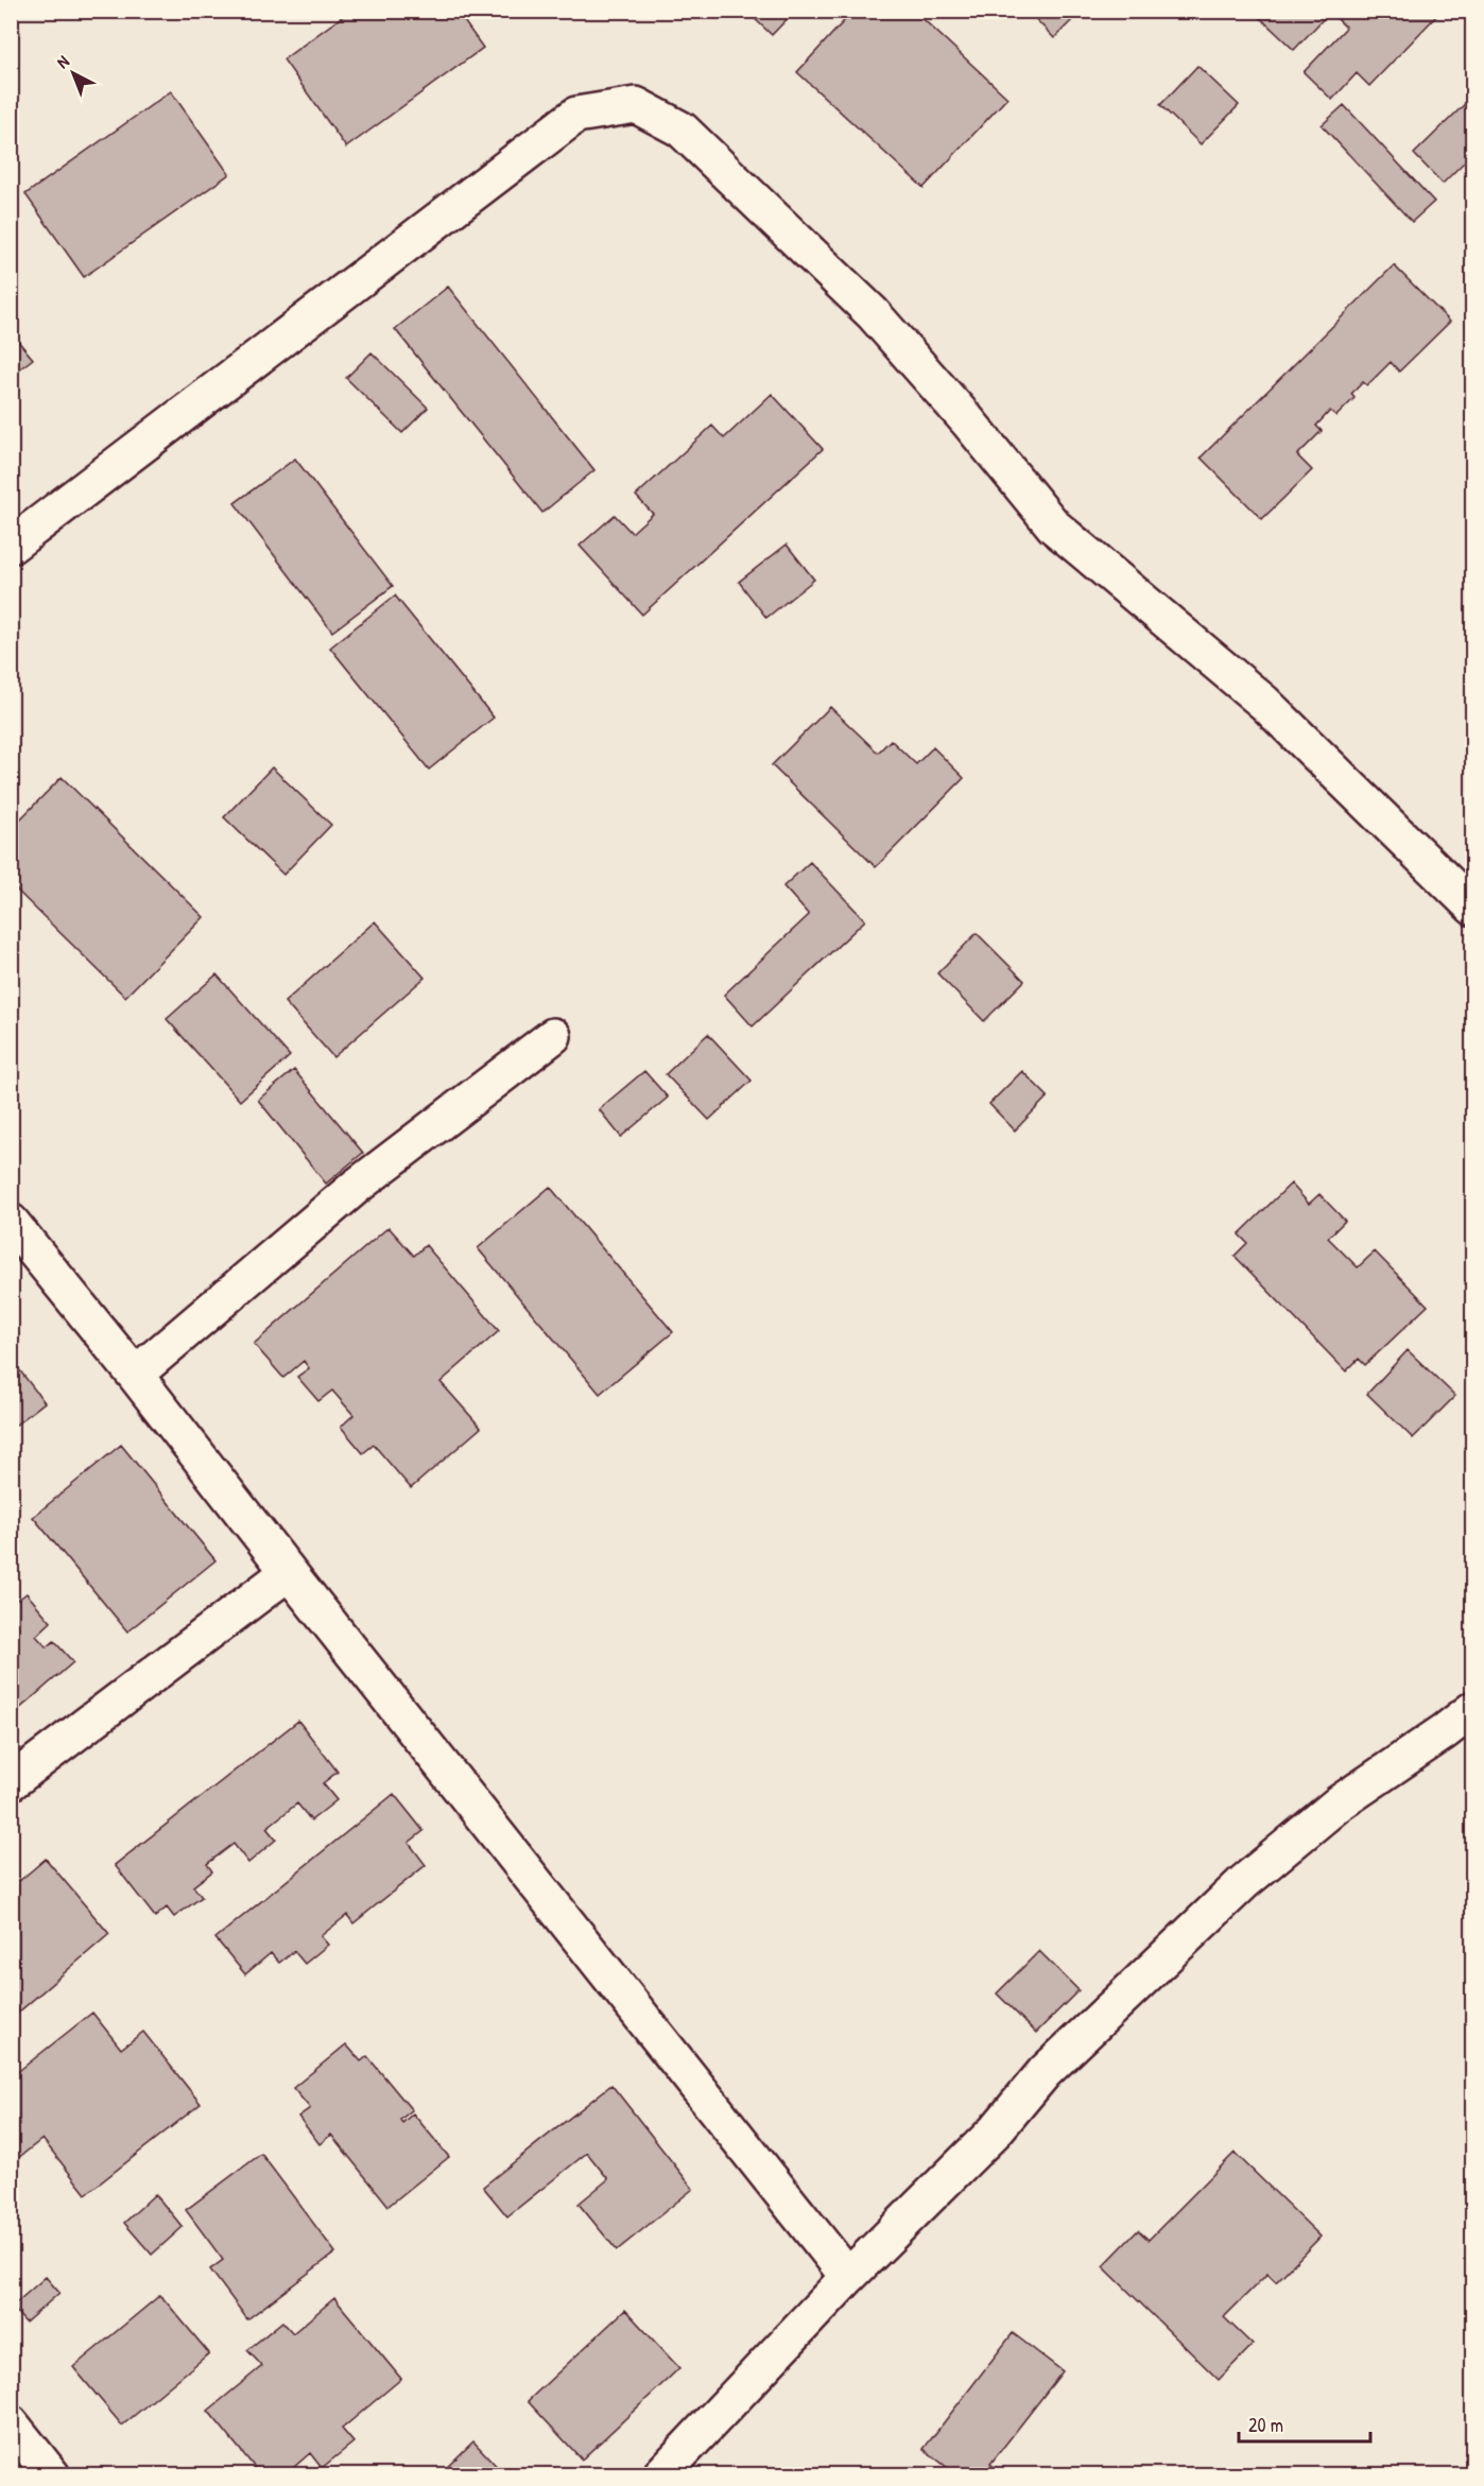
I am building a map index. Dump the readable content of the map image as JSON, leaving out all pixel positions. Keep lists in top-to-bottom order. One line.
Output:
{"scale_bar":"20 m","north":"top left"}
